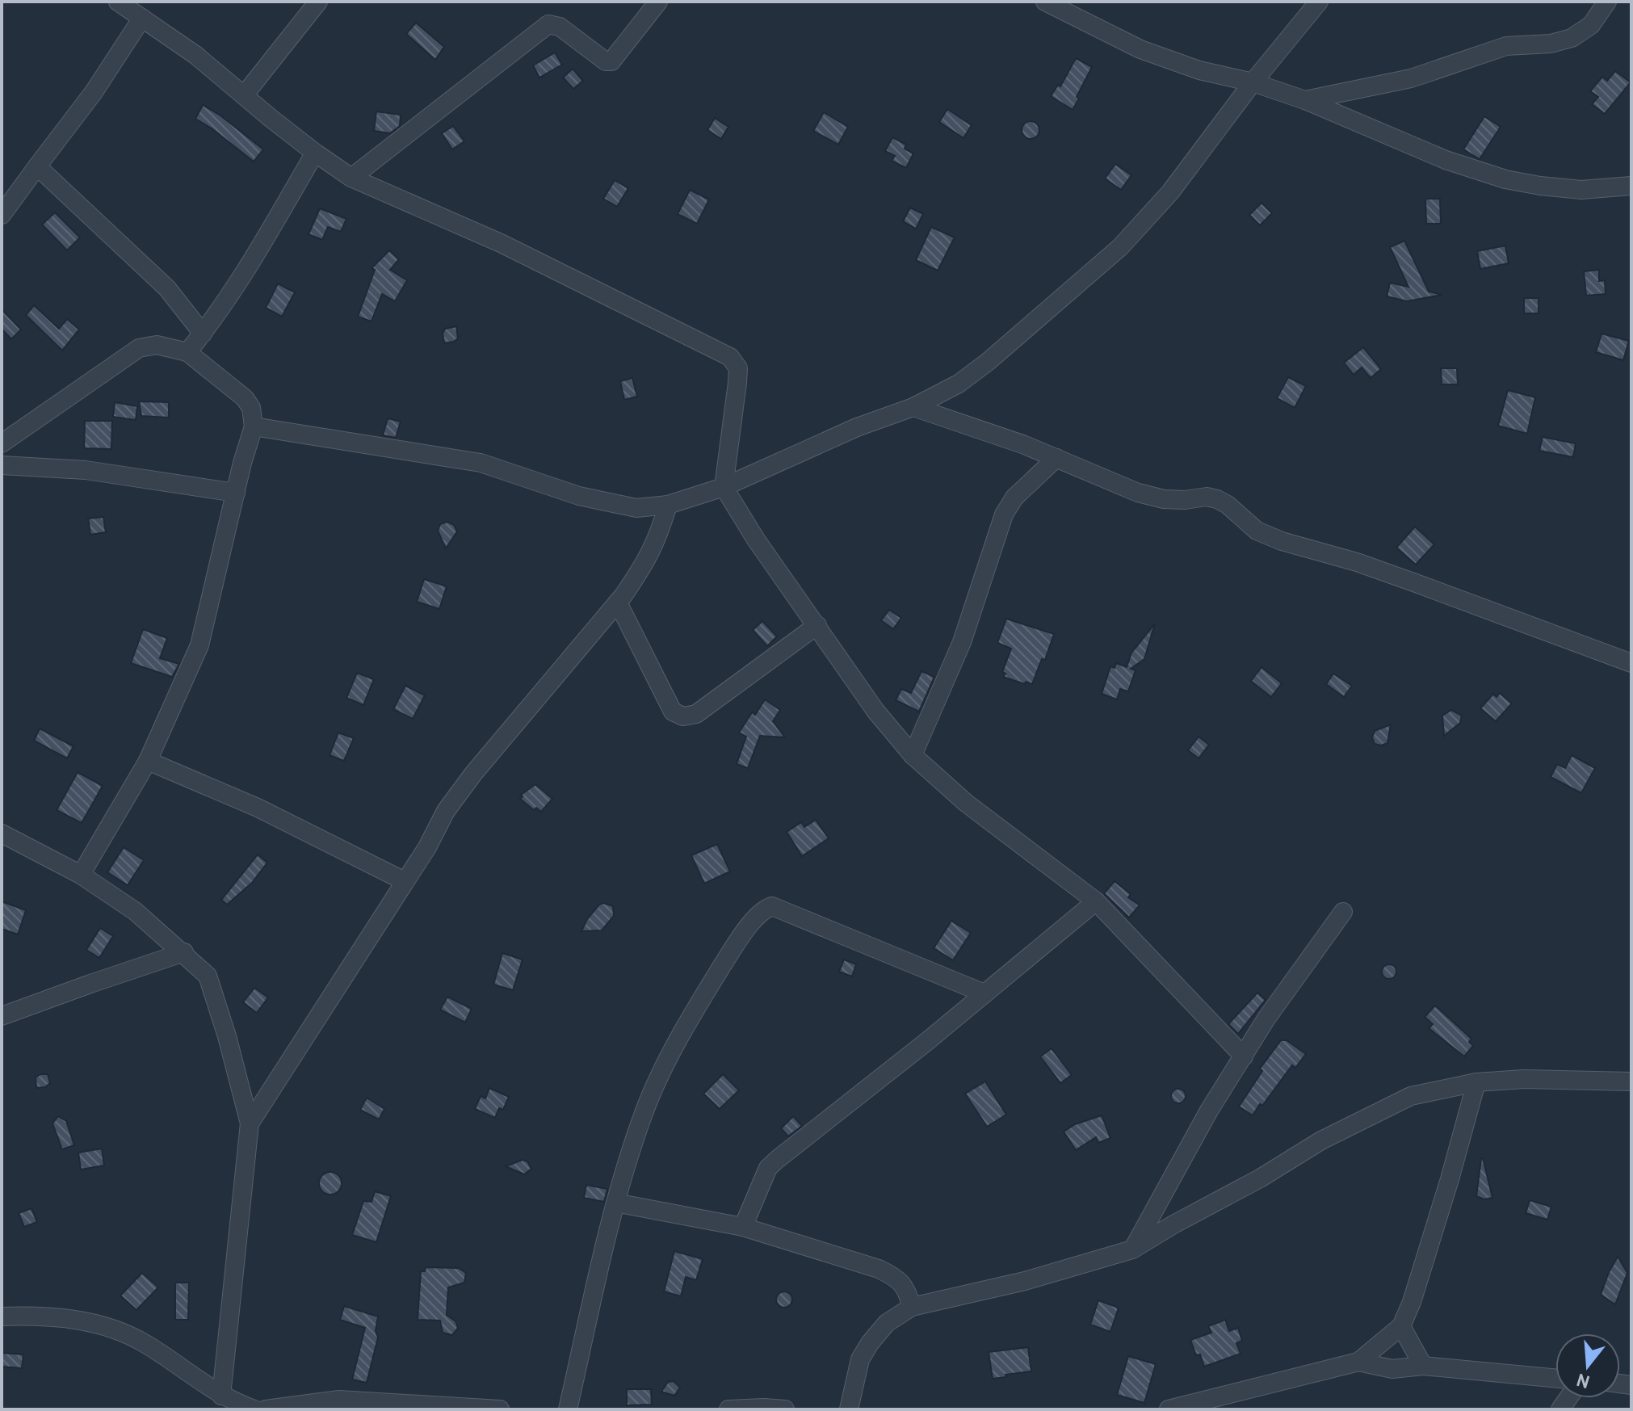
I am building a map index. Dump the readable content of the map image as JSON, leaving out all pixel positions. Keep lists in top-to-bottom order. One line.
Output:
{"north":"bottom"}
